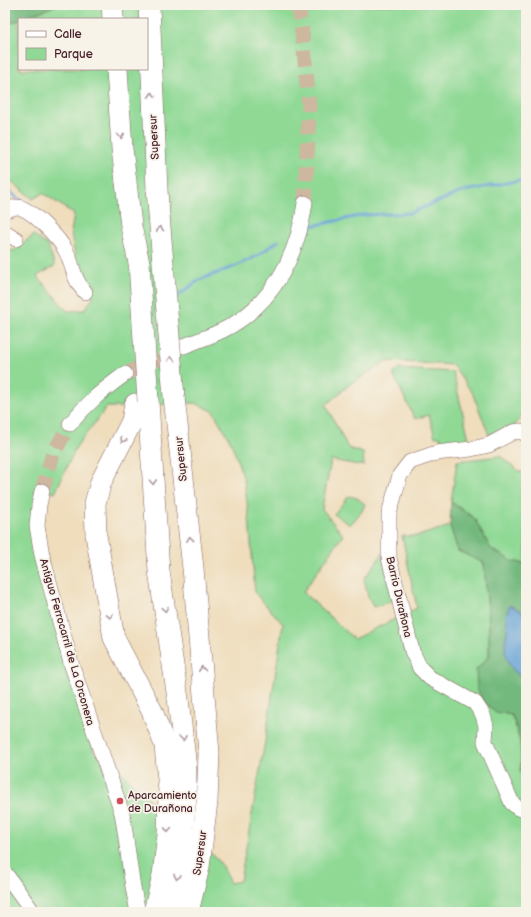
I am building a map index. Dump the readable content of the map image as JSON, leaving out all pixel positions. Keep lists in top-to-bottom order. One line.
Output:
{"streets":{"highway":["Supersur"],"street":["Barrio Durañona","Antiguo Ferrocarril de La Orconera"]},"places":["Aparcamiento de Durañona"],"legend":["Calle","Parque"]}
